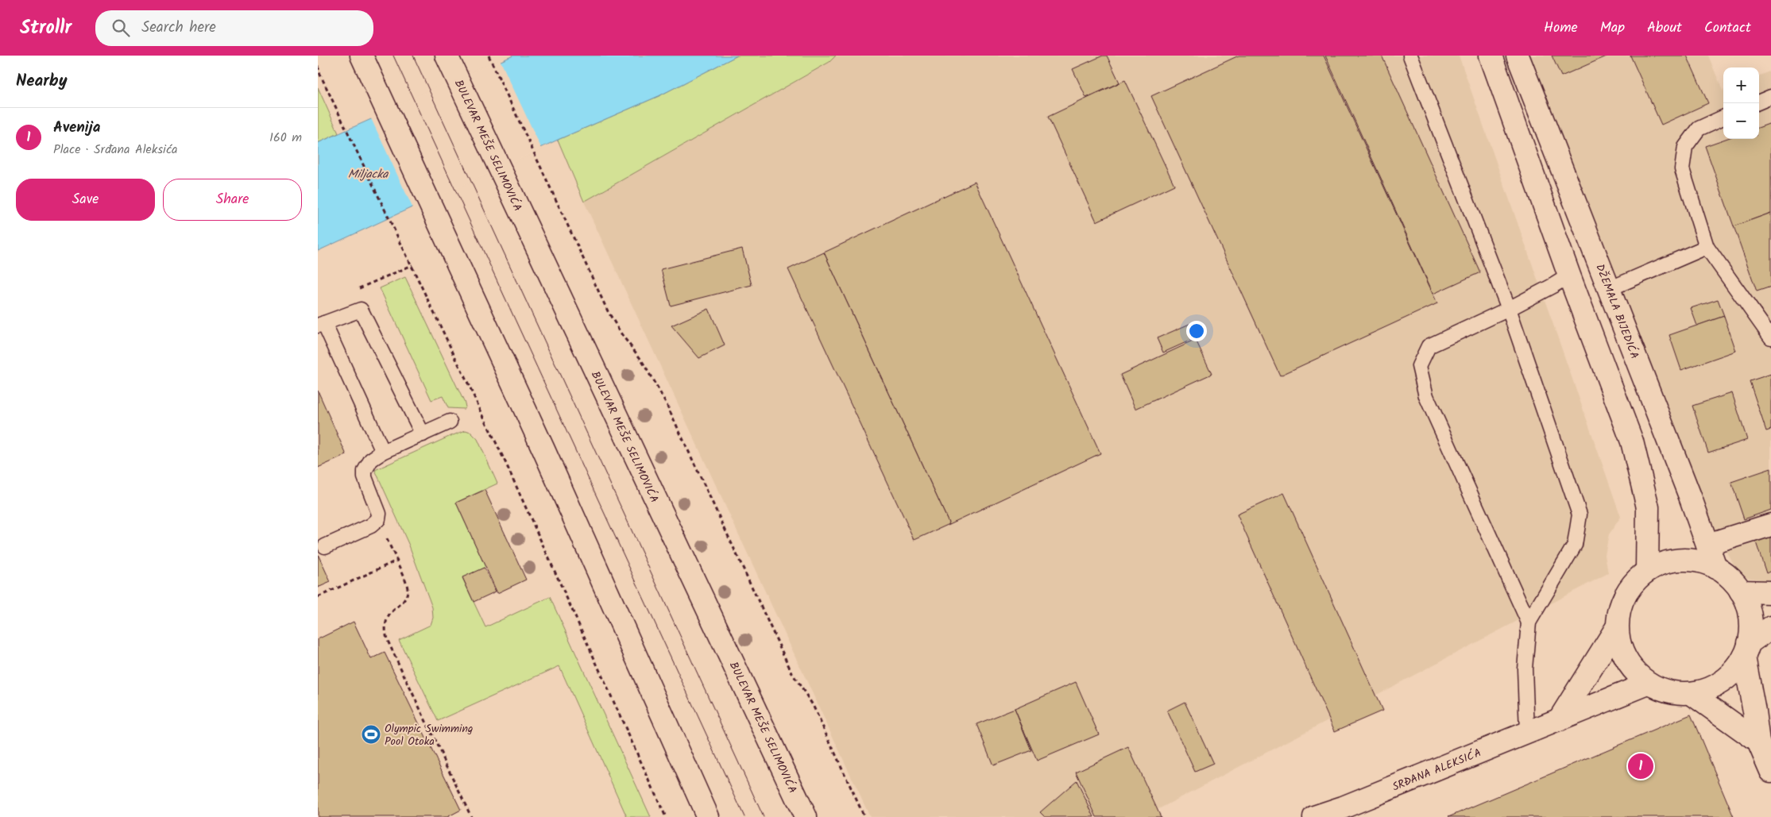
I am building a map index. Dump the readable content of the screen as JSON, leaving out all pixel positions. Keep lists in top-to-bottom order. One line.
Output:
{"streets":{"street":["BULEVAR MEŠE SELIMOVIĆA","DŽEMALA BIJEDIĆA","SRĐANA ALEKSIĆA"]},"crossings":[["DŽEMALA BIJEDIĆA","SRĐANA ALEKSIĆA"]],"water":["Miljacka"],"places":{"sports":["Olympic Swimming Pool Otoka"]},"page":{"header":"Strollr","search":"Search here","nav":["Home","Map","About","Contact"],"heading":"Nearby","map_buttons":["+","−"],"list":[{"mark":"1","name":"Avenija","note":"Place · Srđana Aleksića","value":"160 m"}],"buttons":["Save","Share"],"pins":"1"}}
